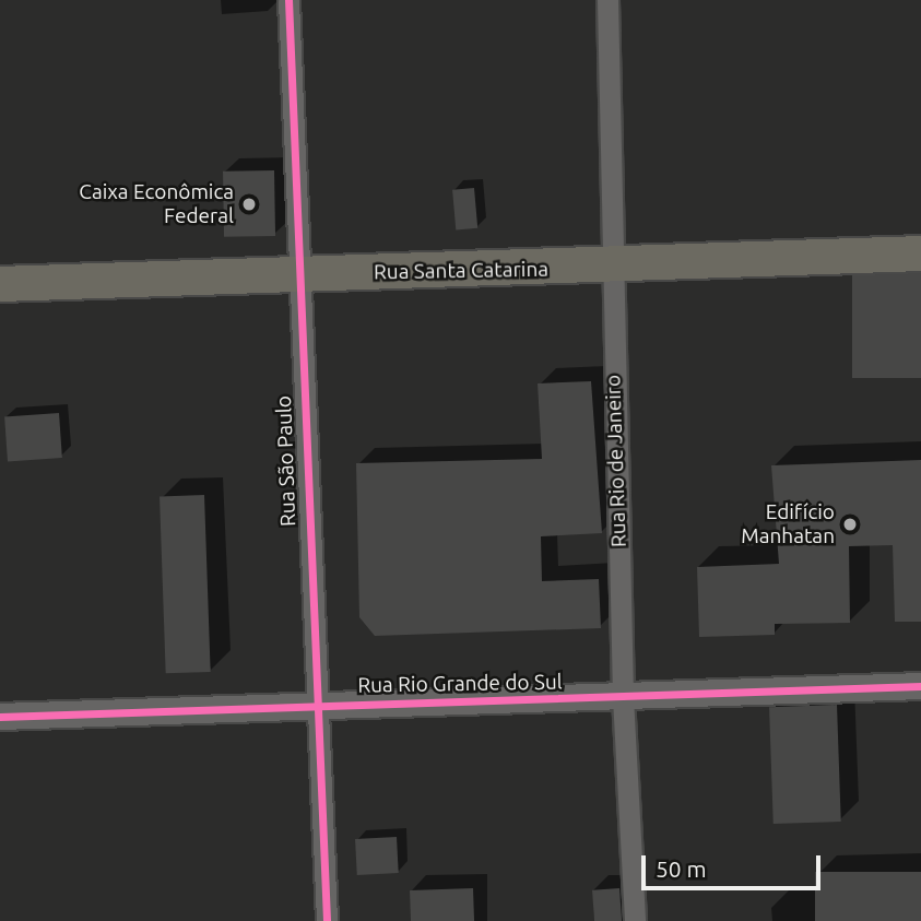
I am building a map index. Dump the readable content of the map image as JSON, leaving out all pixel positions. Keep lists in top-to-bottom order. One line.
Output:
{"streets":{"main road":["Rua Santa Catarina"],"street":["Rua São Paulo","Rua Rio de Janeiro","Rua Rio Grande do Sul"]},"crossings":[["Rua Santa Catarina","Rua São Paulo"],["Rua Santa Catarina","Rua Rio de Janeiro"],["Rua São Paulo","Rua Rio Grande do Sul"],["Rua Rio de Janeiro","Rua Rio Grande do Sul"]],"places":["Caixa Econômica Federal","Edifício Manhatan"],"scale_bar":"50 m"}
